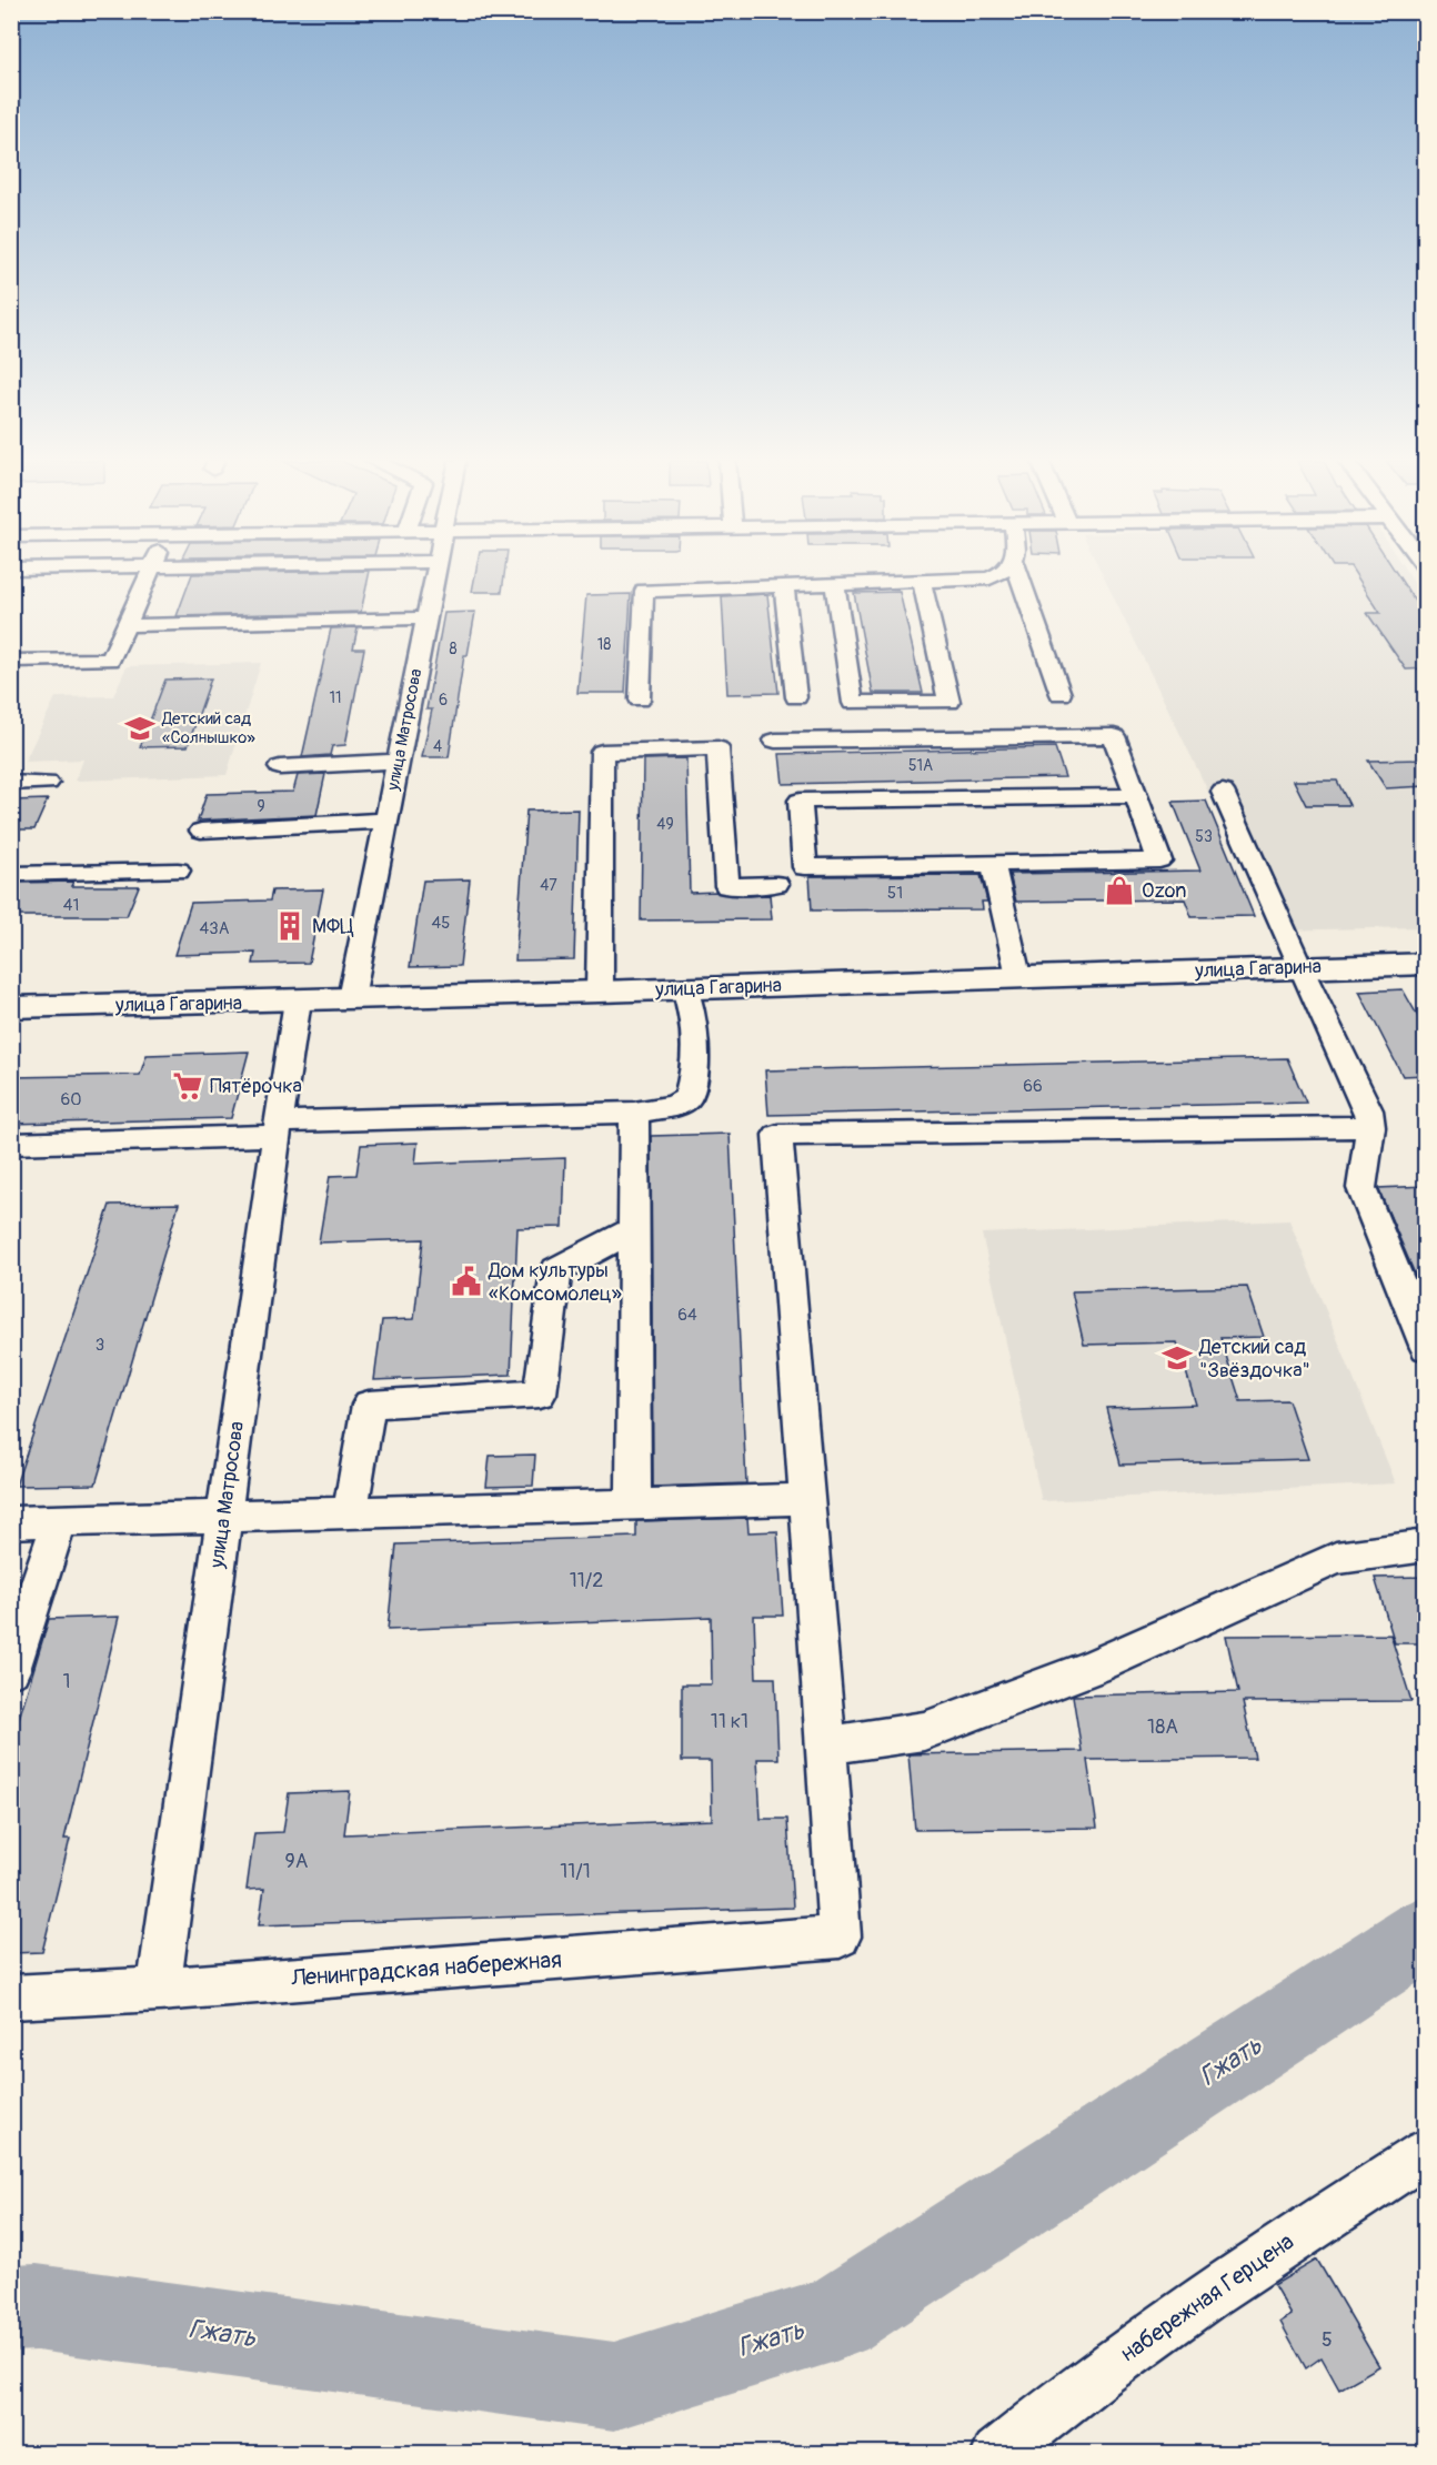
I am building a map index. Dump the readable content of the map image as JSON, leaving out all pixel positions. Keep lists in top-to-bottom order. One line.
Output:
{"streets":{"main road":["улица Гагарина"],"street":["улица Матросова","Ленинградская набережная","набережная Герцена"]},"crossings":[["улица Матросова","улица Гагарина"],["улица Матросова","Ленинградская набережная"]],"water":["Гжать"],"places":{"school or university":["Детский сад «Солнышко»","Детский сад \"Звёздочка\""],"shop":["Ozon"],"building":["МФЦ"],"supermarket":["Пятёрочка"],"public building":["Дом культуры «Комсомолец»"]},"house_numbers":["18","8","11","6","4","51А","9","49","53","47","51","41","45","43А","66","60","64","3","11/2","1","11 к1","18А","9А","11/1","5"]}
